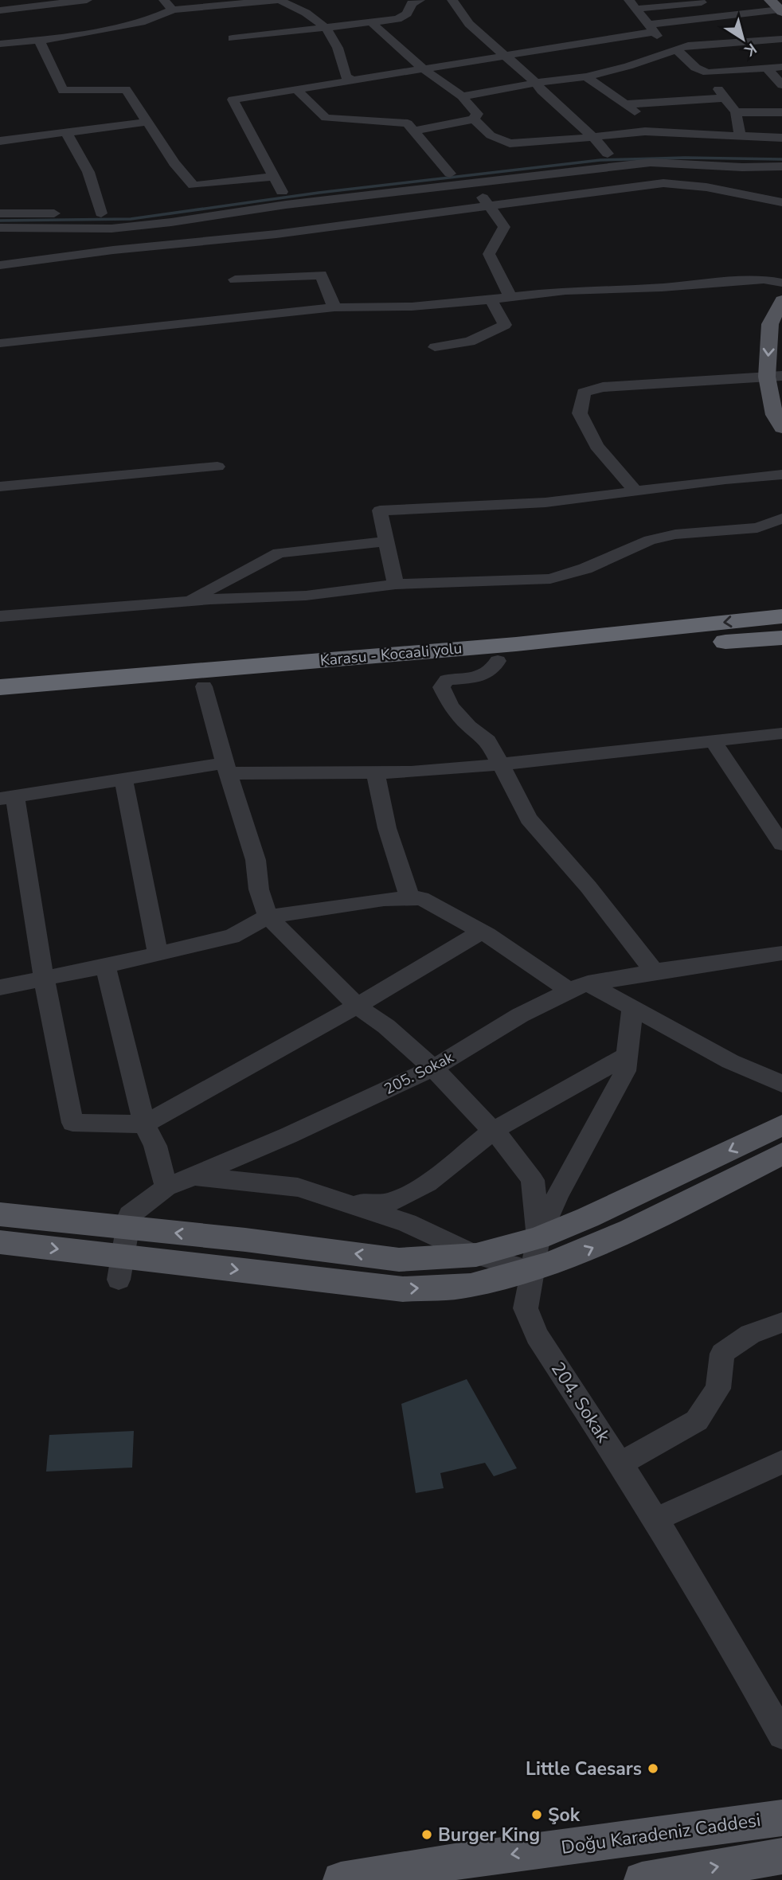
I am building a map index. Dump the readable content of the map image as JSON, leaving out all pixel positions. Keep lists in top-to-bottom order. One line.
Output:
{"streets":{"highway":["Karasu - Kocaali yolu"],"main road":["Doğu Karadeniz Caddesi"],"street":["205. Sokak","204. Sokak"]},"crossings":[["205. Sokak","204. Sokak"]],"places":["Little Caesars","Şok","Burger King"],"north":"bottom right"}
